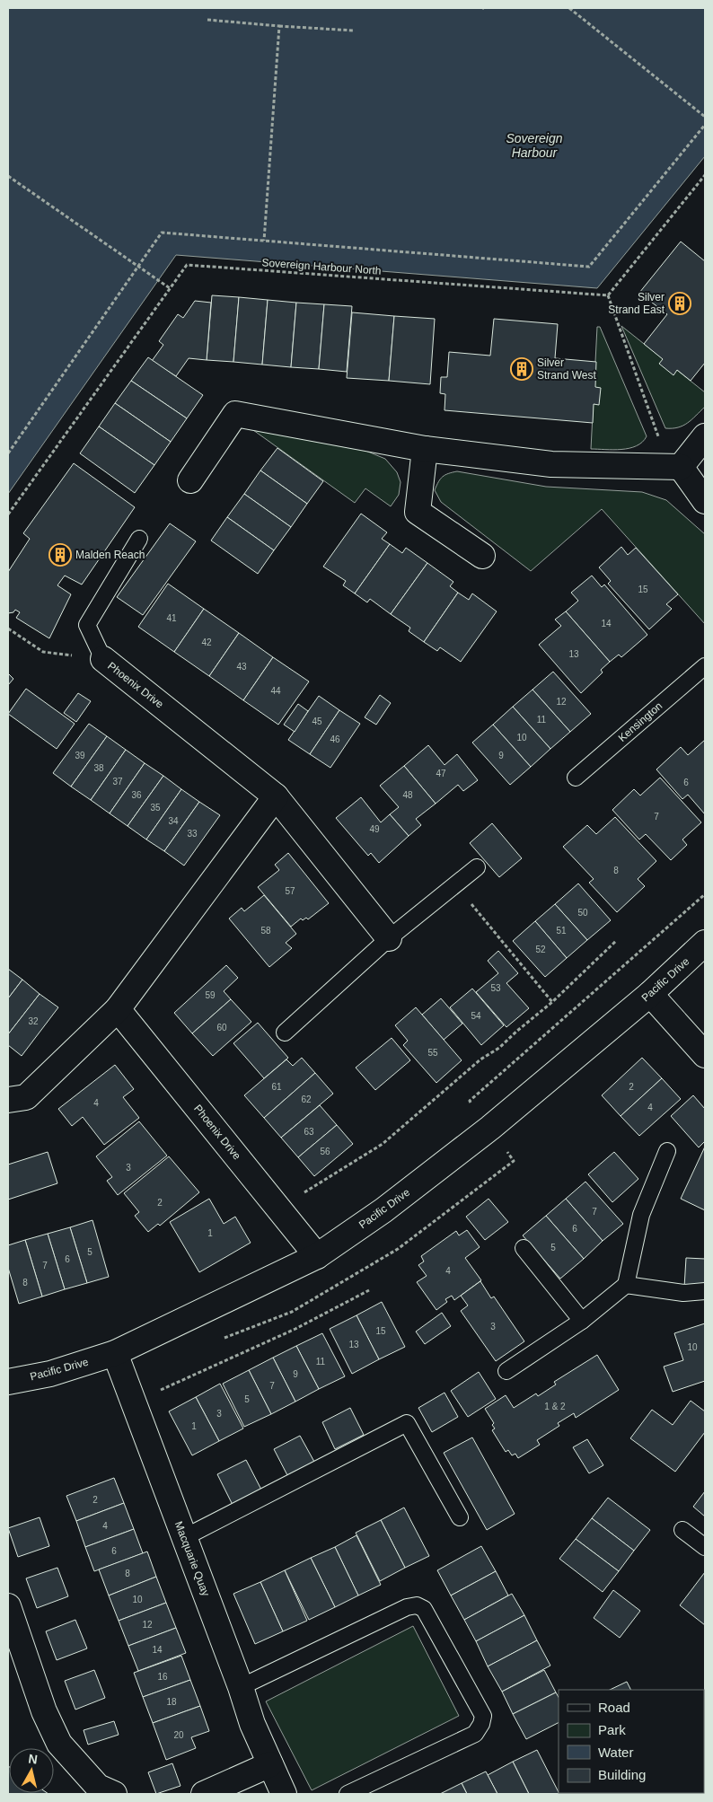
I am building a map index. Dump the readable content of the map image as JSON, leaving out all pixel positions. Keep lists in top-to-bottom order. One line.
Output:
{"streets":{"street":["Phoenix Drive","Pacific Drive","Macquarie Quay"],"lane":["Kensington"],"path":["Sovereign Harbour North"]},"crossings":[["Phoenix Drive","Pacific Drive"],["Pacific Drive","Macquarie Quay"]],"water":["Sovereign Harbour"],"places":{"building":["Silver Strand East","Silver Strand West","Malden Reach"]},"house_numbers":["15","41","14","42","13","43","44","12","11","45","10","46","39","9","38","47","37","6","36","48","35","7","34","49","33","8","57","50","58","51","52","53","59","54","32","60","55","61","2","62","4","4","63","56","3","2","7","6","1","5","5","6","7","4","8","3","15","13","10","11","9","7","5","1 & 2","3","1","2","4","6","8","10","12","14","16","18","20"],"legend":["Road","Park","Water","Building"],"north":"top"}
